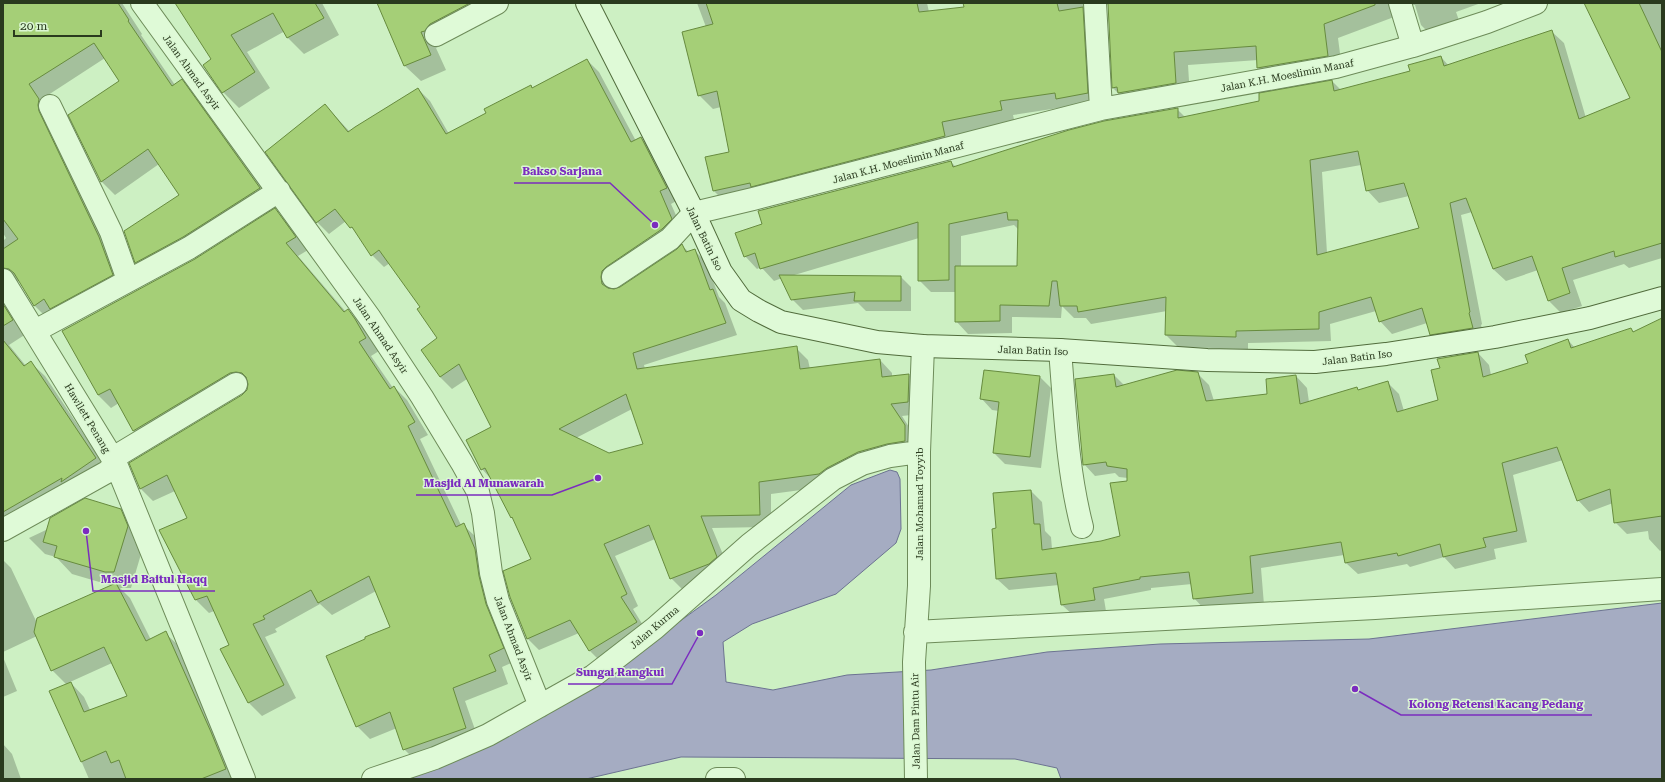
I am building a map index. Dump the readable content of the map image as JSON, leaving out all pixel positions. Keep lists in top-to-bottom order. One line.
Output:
{"streets":{"street":["Jalan Ahmad Asyir","Jalan K.H. Moeslimin Manaf","Jalan Batin Iso","Hawllett Penang","Jalan Mohamad Toyyib","Jalan Kurma","Jalan Dam Pintu Air"]},"crossings":[["Jalan Ahmad Asyir","Jalan Kurma"],["Jalan K.H. Moeslimin Manaf","Jalan Batin Iso"],["Jalan Batin Iso","Jalan Mohamad Toyyib"],["Jalan Mohamad Toyyib","Jalan Kurma"],["Jalan Mohamad Toyyib","Jalan Dam Pintu Air"]],"places":["Bakso Sarjana","Masjid Al Munawarah","Masjid Baitul Haqq","Sungai Rangkui","Kolong Retensi Kacang Pedang"],"scale_bar":"20 m"}
